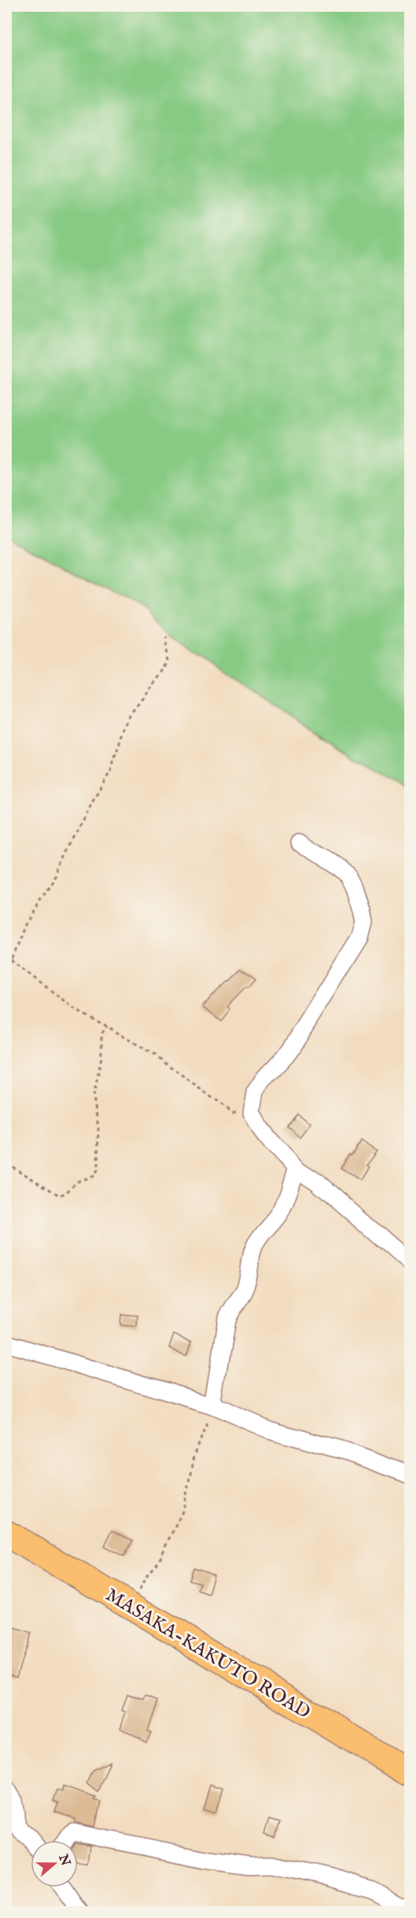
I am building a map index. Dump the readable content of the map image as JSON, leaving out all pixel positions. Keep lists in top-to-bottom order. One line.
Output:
{"streets":{"highway":["MASAKA-KAKUTO ROAD"]},"north":"right"}
